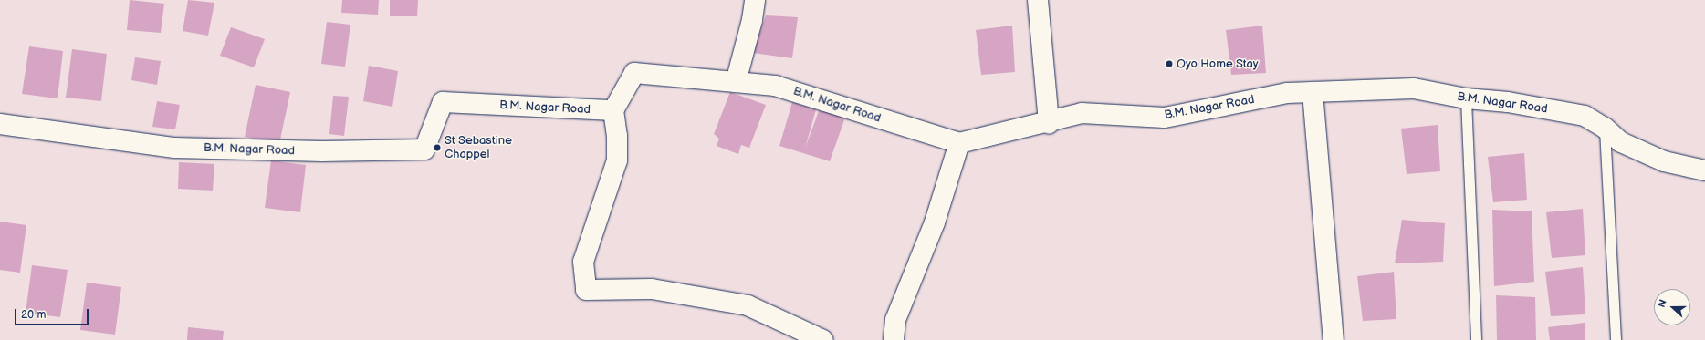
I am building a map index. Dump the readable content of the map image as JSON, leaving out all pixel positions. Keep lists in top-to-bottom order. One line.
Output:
{"streets":{"street":["B.M. Nagar Road"]},"places":["Oyo Home Stay","St Sebastine Chappel"],"scale_bar":"20 m","north":"left"}
